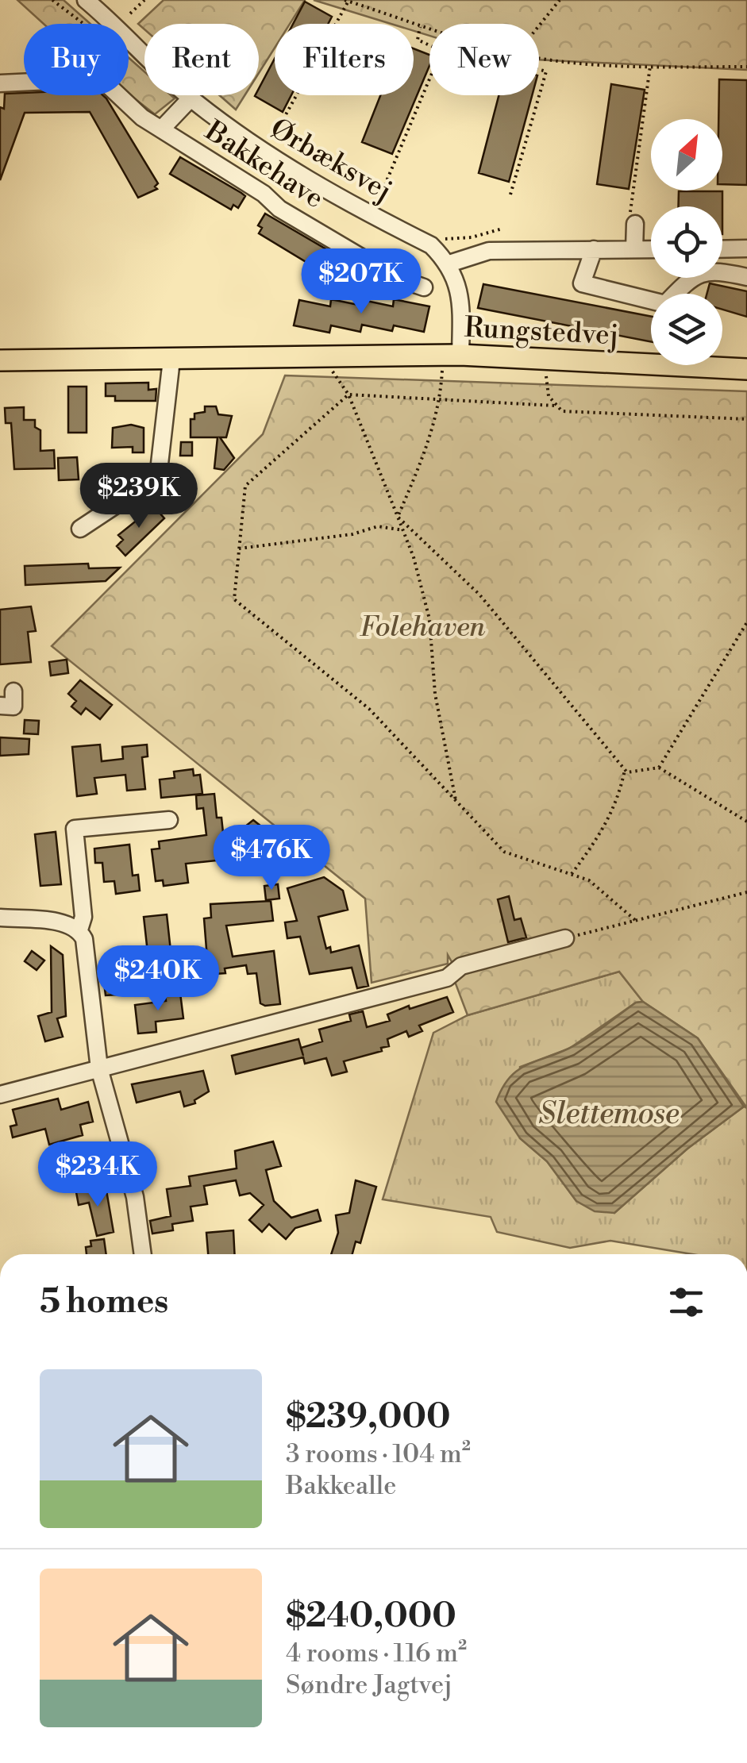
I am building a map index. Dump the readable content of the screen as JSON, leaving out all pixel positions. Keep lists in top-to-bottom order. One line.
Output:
{"streets":{"main road":["Rungstedvej"],"street":["Ørbæksvej","Bakkehave"]},"crossings":[["Ørbæksvej","Bakkehave"],["Ørbæksvej","Rungstedvej"]],"water":["Slettemose"],"parks":["Folehaven"],"north":"top right","page":{"chip":["Buy","Rent","Filters","New"],"price":["$207K","$239K","$476K","$240K","$234K"],"heading":"5 homes","list":[{"name":"$239,000","note":"3 rooms · 104 m² · Bakkealle"},{"name":"$240,000","note":"4 rooms · 116 m² · Søndre Jagtvej"}]}}
